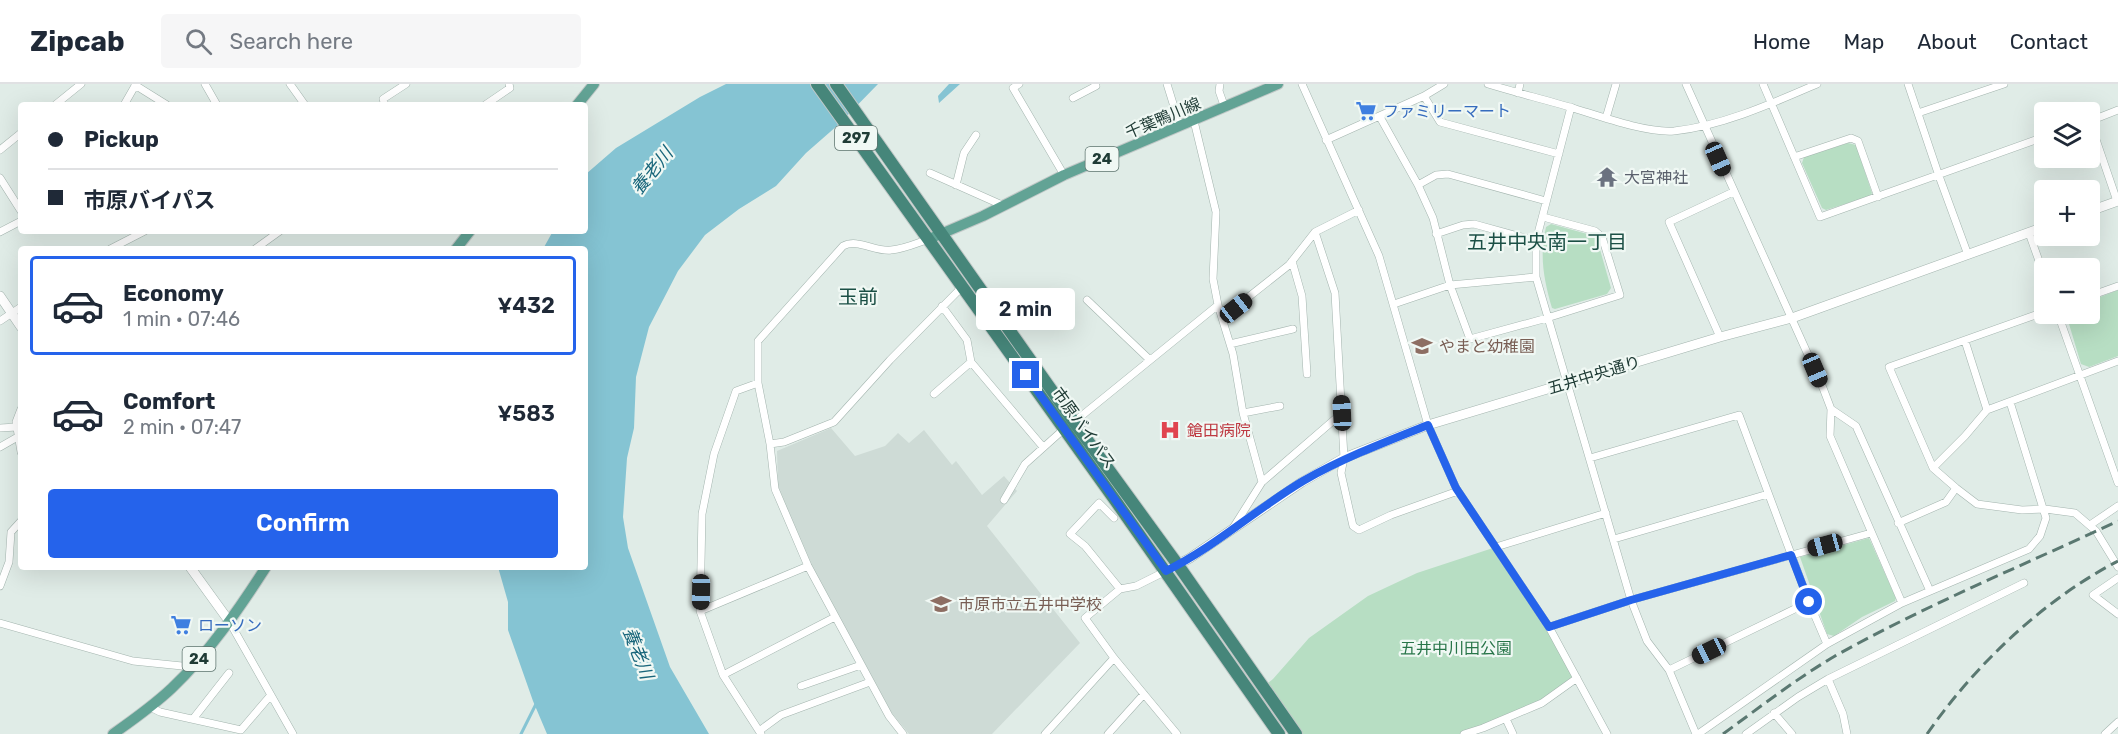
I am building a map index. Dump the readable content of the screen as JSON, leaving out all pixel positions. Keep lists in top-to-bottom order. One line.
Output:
{"streets":{"highway":["297","市原バイパス"],"main road":["千葉鴨川線","24"],"street":["五井中央通り"]},"crossings":[["千葉鴨川線","市原バイパス"],["五井中央通り","市原バイパス"]],"districts":["五井中央南一丁目","玉前"],"water":["養老川"],"parks":["五井中川田公園"],"places":{"supermarket":["ファミリーマート","ローソン"],"temple":["大宮神社"],"school or university":["やまと幼稚園","市原市立五井中学校"],"hospital":["鎗田病院"]},"page":{"header":"Zipcab","search":"Search here","nav":["Home","Map","About","Contact"],"map_buttons":["+","−"],"banner":["Pickup","市原バイパス"],"list":[{"name":"Economy","note":"1 min · 07:46","value":"¥432"},{"name":"Comfort","note":"2 min · 07:47","value":"¥583"}],"bubble":"2 min","buttons":"Confirm"}}
